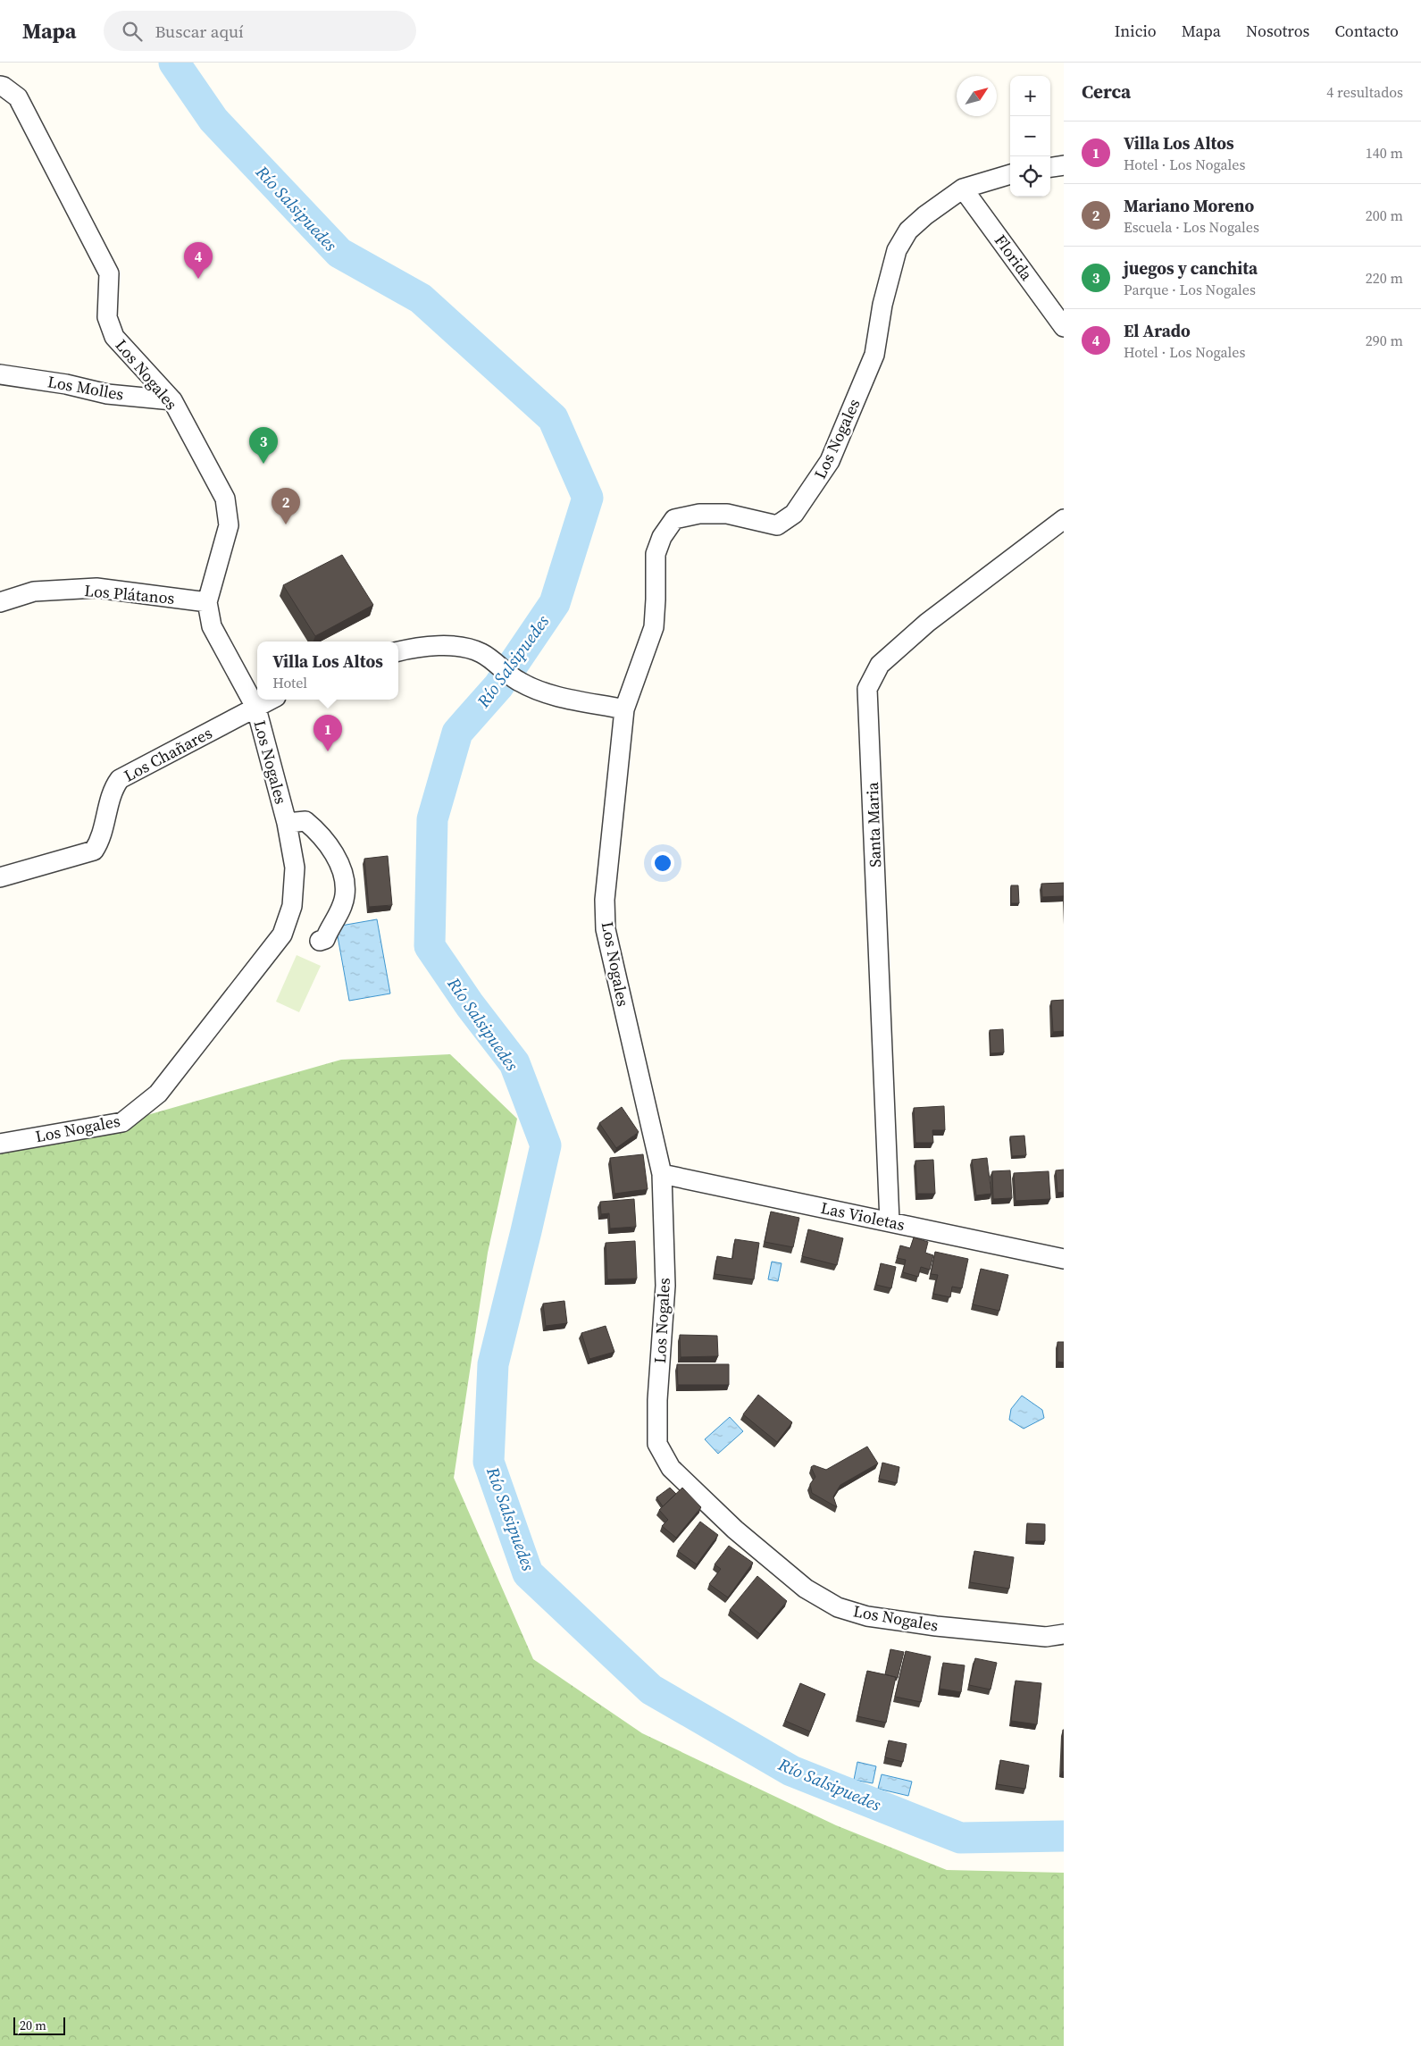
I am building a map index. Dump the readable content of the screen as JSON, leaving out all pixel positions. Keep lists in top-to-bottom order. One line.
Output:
{"streets":{"street":["Florida","Los Nogales","Los Molles","Los Plátanos","Los Chañares","Santa Maria","Las Violetas"]},"crossings":[["Florida","Los Nogales"],["Los Nogales","Los Molles"],["Los Nogales","Los Plátanos"],["Los Nogales","Los Chañares"],["Los Nogales","Las Violetas"],["Santa Maria","Las Violetas"]],"water":["Río Salsipuedes"],"scale_bar":"20 m","north":"top right","page":{"header":"Mapa","search":"Buscar aquí","nav":["Inicio","Mapa","Nosotros","Contacto"],"heading":["Cerca","4 resultados"],"map_buttons":["+","−"],"list":[{"mark":"1","name":"Villa Los Altos","note":"Hotel · Los Nogales","value":"140 m"},{"mark":"2","name":"Mariano Moreno","note":"Escuela · Los Nogales","value":"200 m"},{"mark":"3","name":"juegos y canchita","note":"Parque · Los Nogales","value":"220 m"},{"mark":"4","name":"El Arado","note":"Hotel · Los Nogales","value":"290 m"}],"pins":["4","3","2","1"],"popup":["Villa Los Altos","Hotel"],"scale":"20 m"}}
